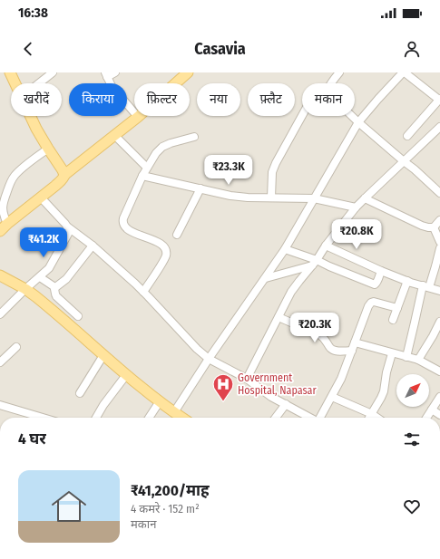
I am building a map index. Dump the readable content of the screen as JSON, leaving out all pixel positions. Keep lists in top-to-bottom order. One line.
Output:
{"places":{"hospital":["Government Hospital, Napasar"]},"north":"top right","page":{"status":"16:38","header":"Casavia","chip":["खरीदें","किराया","फ़िल्टर","नया","फ़्लैट","मकान"],"price":["₹23.3K","₹20.8K","₹41.2K","₹20.3K"],"heading":"4 घर","list":[{"name":"₹41,200/माह","note":"4 कमरे · 152 m² · मकान"}]}}
